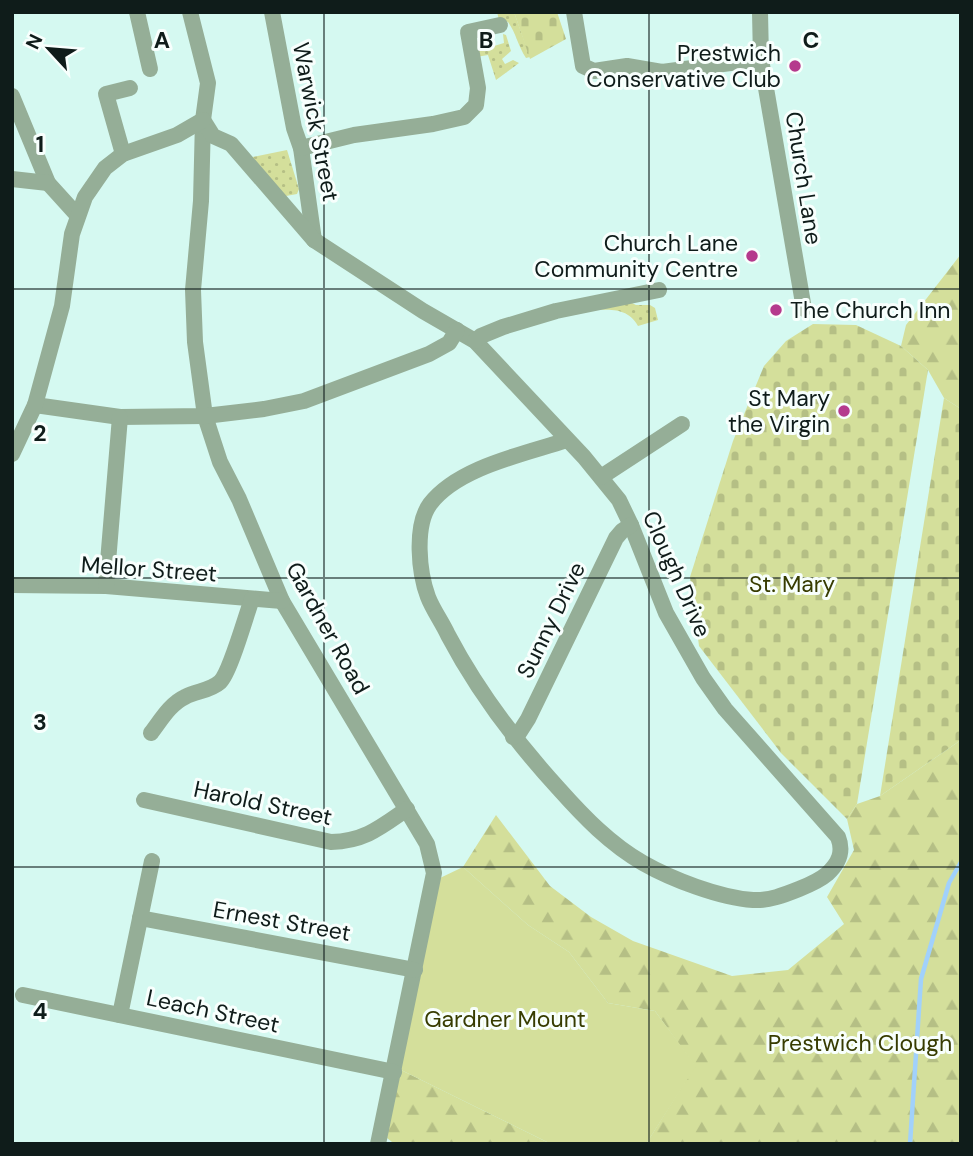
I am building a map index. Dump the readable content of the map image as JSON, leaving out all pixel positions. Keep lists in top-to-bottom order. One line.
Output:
{"streets":{"street":["Warwick Street","Church Lane","Mellor Street","Clough Drive","Sunny Drive","Gardner Road","Harold Street","Ernest Street","Leach Street"]},"crossings":[["Warwick Street","Clough Drive"],["Mellor Street","Gardner Road"],["Clough Drive","Sunny Drive"],["Clough Drive","Gardner Road"],["Gardner Road","Harold Street"],["Gardner Road","Ernest Street"],["Gardner Road","Leach Street"]],"parks":["St. Mary","Gardner Mount","Prestwich Clough"],"places":["Prestwich Conservative Club","Church Lane Community Centre","The Church Inn","St Mary the Virgin"],"north":"top left","grid":{"columns":["A","B","C"],"rows":["1","2","3","4"]}}
